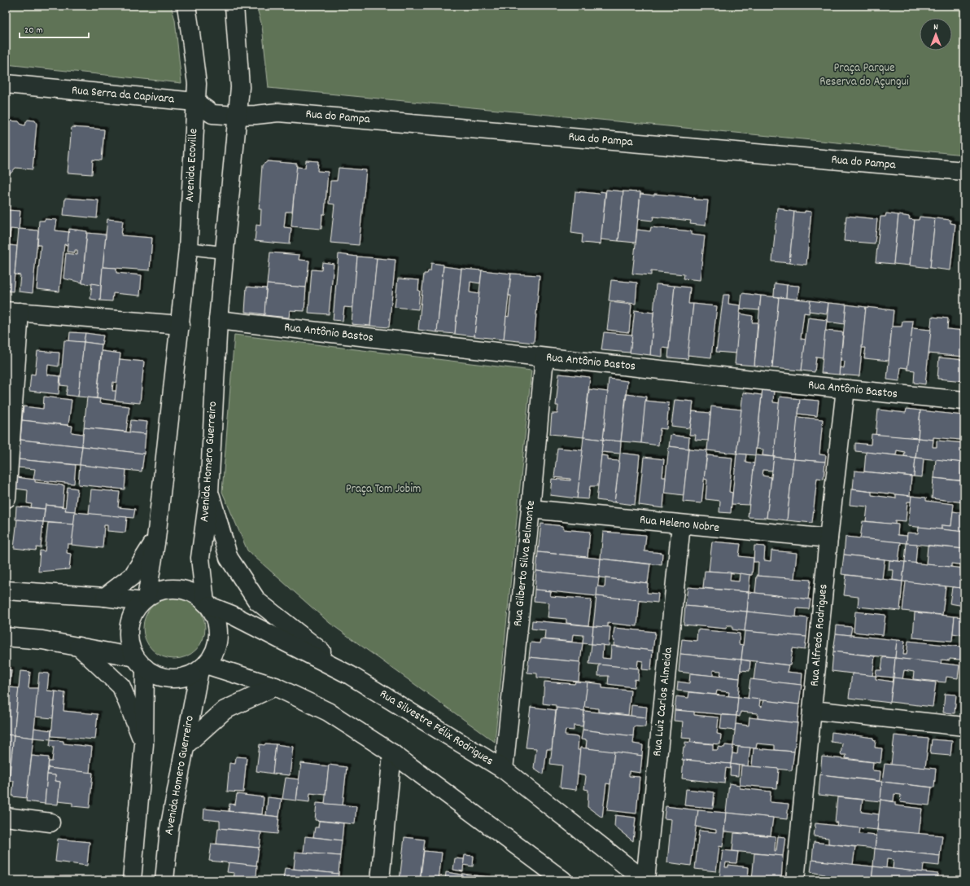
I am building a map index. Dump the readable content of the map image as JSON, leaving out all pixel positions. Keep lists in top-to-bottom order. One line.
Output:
{"streets":{"street":["Rua Serra da Capivara","Rua do Pampa","Avenida Ecoville","Rua Antônio Bastos","Avenida Homero Guerreiro","Rua Heleno Nobre","Rua Gilberto Silva Belmonte","Rua Alfredo Rodrigues","Rua Luiz Carlos Almeida","Rua Silvestre Félix Rodrigues"]},"crossings":[["Rua Serra da Capivara","Avenida Ecoville"],["Rua Antônio Bastos","Avenida Homero Guerreiro"],["Rua Antônio Bastos","Rua Gilberto Silva Belmonte"],["Rua Antônio Bastos","Rua Alfredo Rodrigues"],["Avenida Homero Guerreiro","Rua Silvestre Félix Rodrigues"],["Rua Heleno Nobre","Rua Gilberto Silva Belmonte"],["Rua Heleno Nobre","Rua Alfredo Rodrigues"],["Rua Heleno Nobre","Rua Luiz Carlos Almeida"],["Rua Gilberto Silva Belmonte","Rua Silvestre Félix Rodrigues"],["Rua Luiz Carlos Almeida","Rua Silvestre Félix Rodrigues"]],"parks":["Praça Parque Reserva do Açungui","Praça Tom Jobim"],"scale_bar":"20 m","north":"top"}
